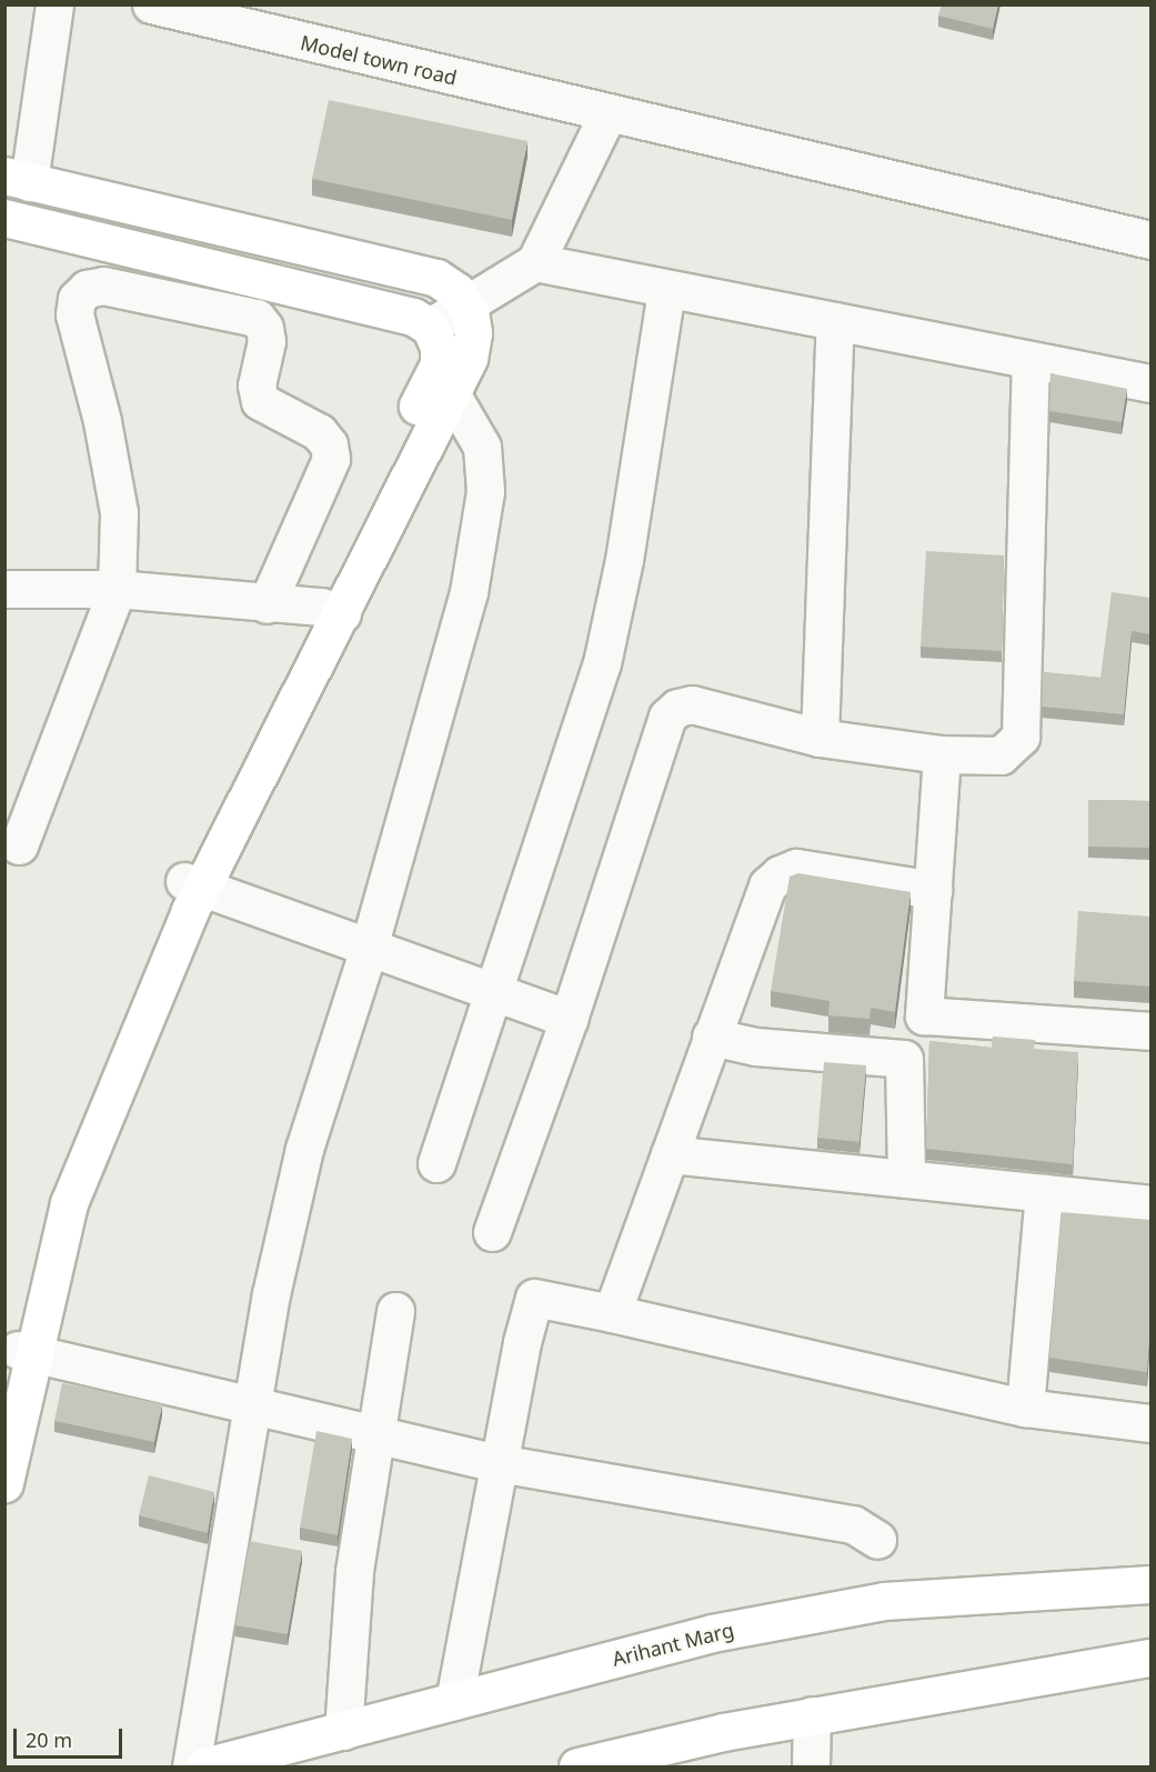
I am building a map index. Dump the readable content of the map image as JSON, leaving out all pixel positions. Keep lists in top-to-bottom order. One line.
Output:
{"streets":{"street":["Model town road","Arihant Marg"]},"scale_bar":"20 m"}
